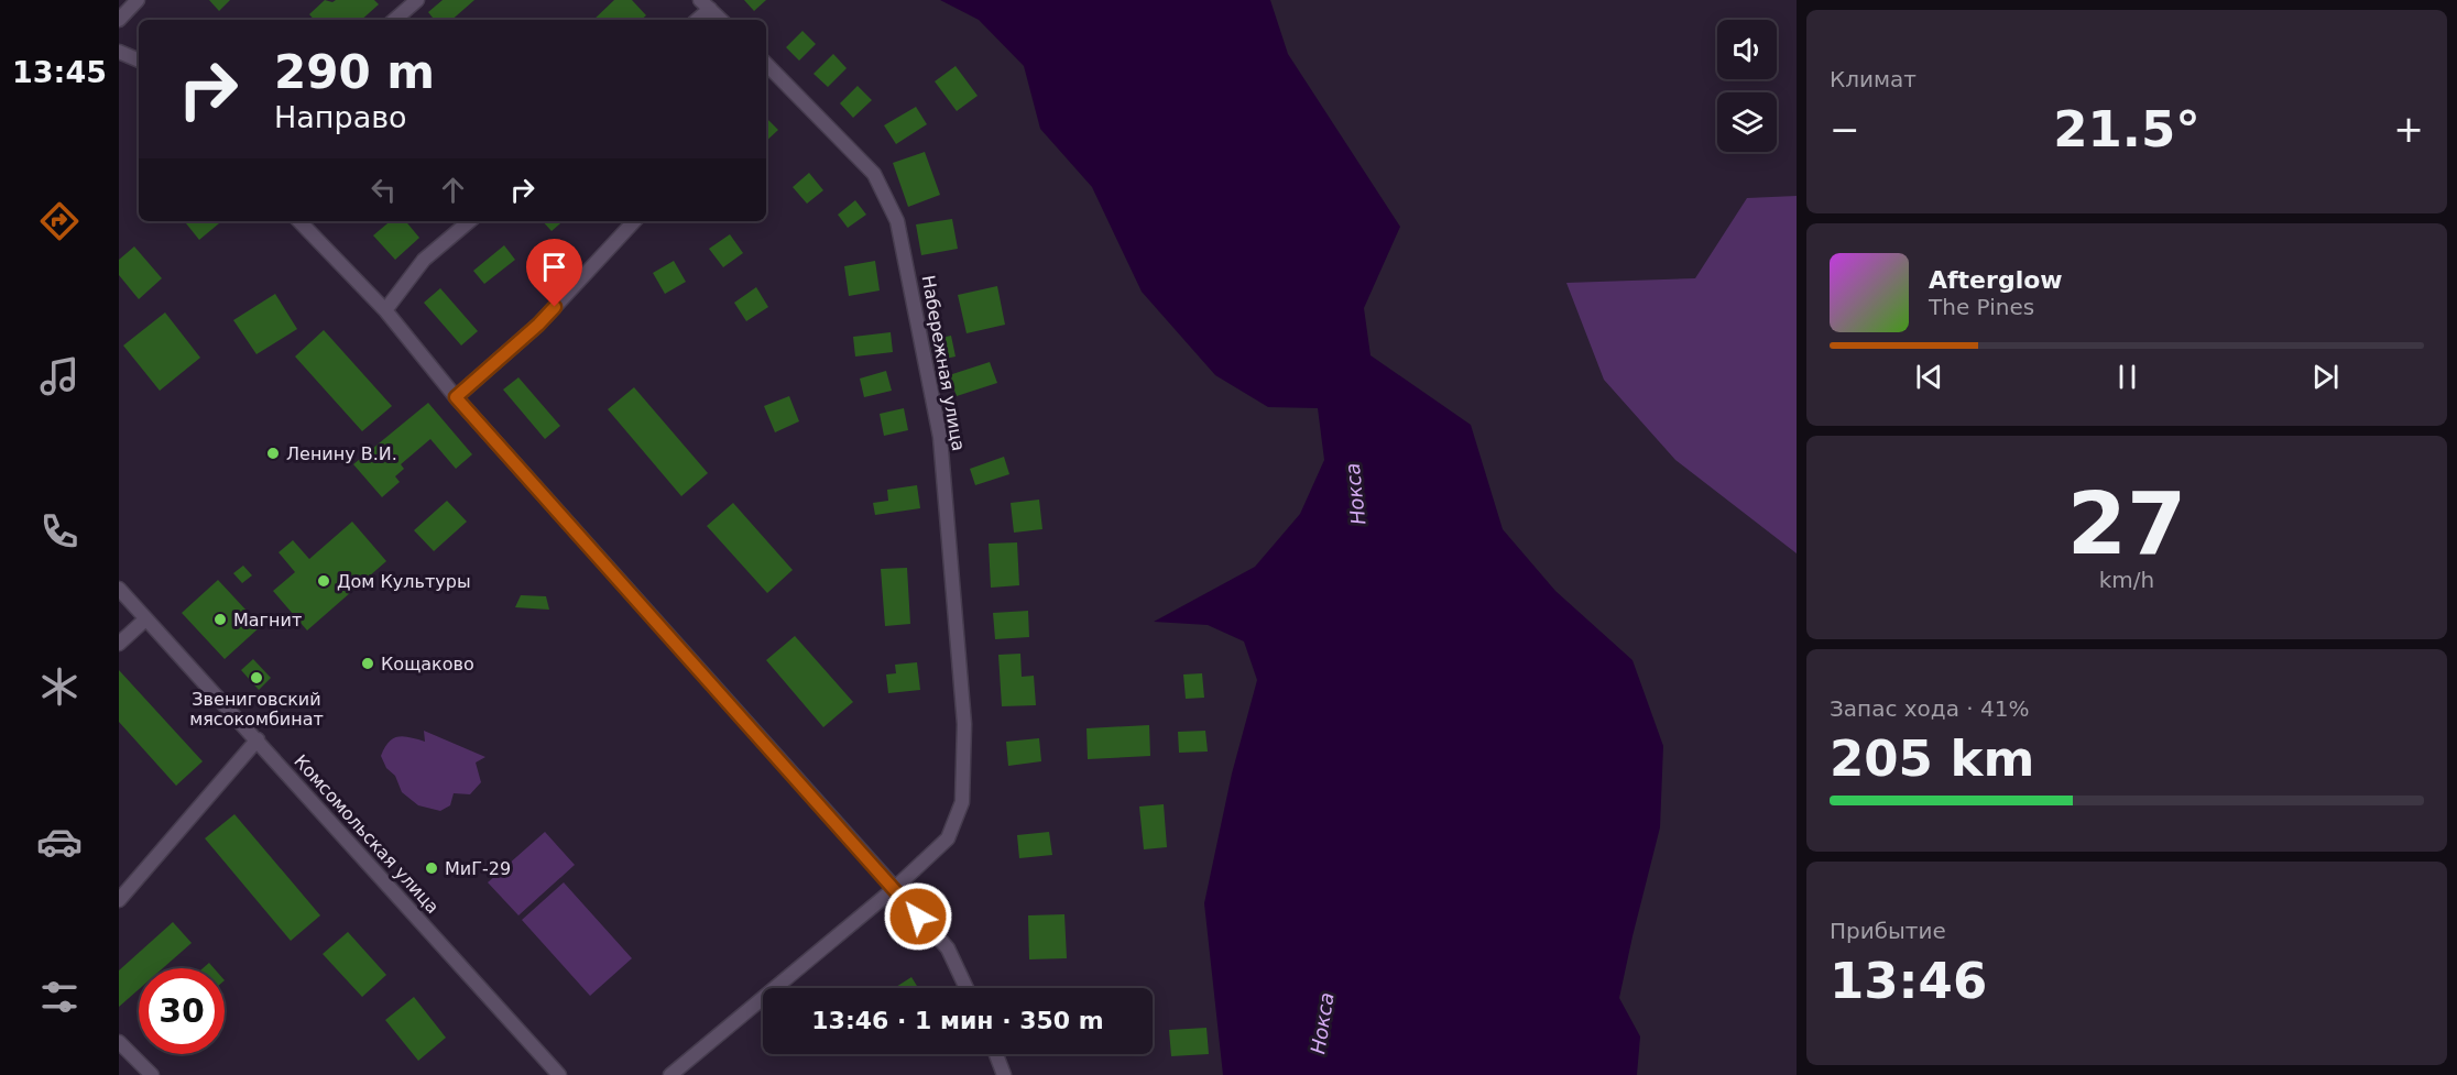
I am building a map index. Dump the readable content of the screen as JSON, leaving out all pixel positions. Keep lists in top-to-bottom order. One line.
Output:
{"streets":{"street":["Набережная улица","Комсомольская улица"]},"water":["Нокса"],"places":["Ленину В.И.","Дом Культуры","Магнит","Кощаково","Звениговский мясокомбинат","МиГ-29"],"page":{"tabs":"13:45","tile":["Климат",["27","km/h"],["Запас хода · 41%","205 km"],["Прибытие","13:46"]],"turn":["290 m","Направо"],"heat":["−","21.5°","+"],"song":["Afterglow","The Pines"],"limit":"30","trip":"13:46 · 1 мин · 350 m"}}
